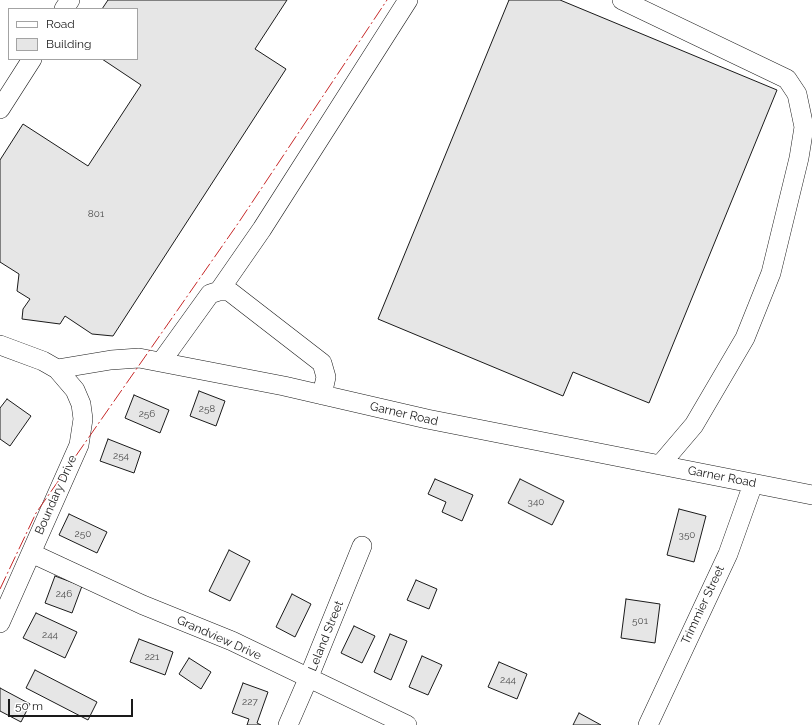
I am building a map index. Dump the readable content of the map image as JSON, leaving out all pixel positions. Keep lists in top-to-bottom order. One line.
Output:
{"streets":{"street":["Garner Road","Boundary Drive","Trimmier Street","Leland Street","Grandview Drive"]},"crossings":[["Garner Road","Boundary Drive"],["Garner Road","Trimmier Street"],["Boundary Drive","Grandview Drive"],["Leland Street","Grandview Drive"]],"house_numbers":["801","258","256","254","340","250","350","246","501","244","221","244","227"],"legend":["Road","Building"],"scale_bar":"50 m"}
